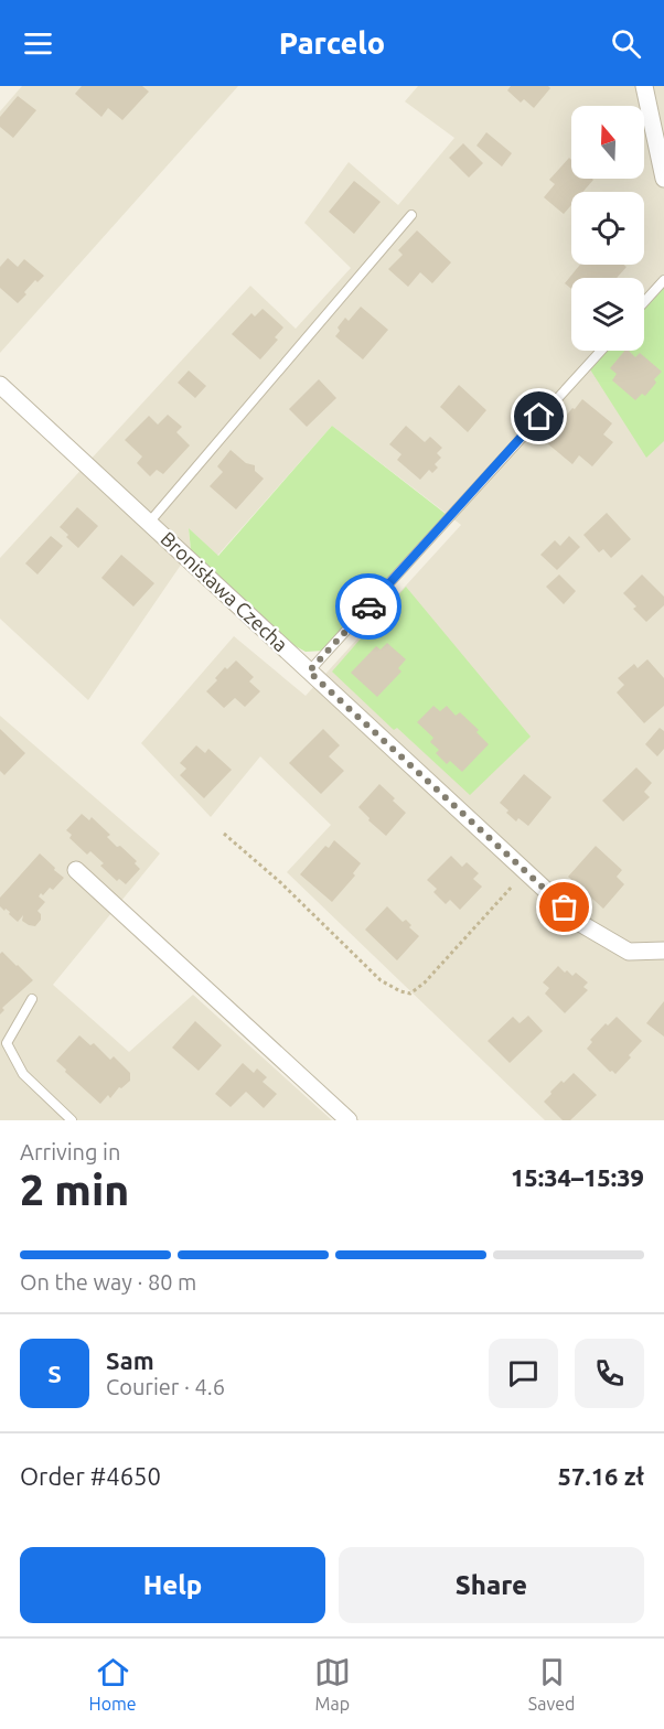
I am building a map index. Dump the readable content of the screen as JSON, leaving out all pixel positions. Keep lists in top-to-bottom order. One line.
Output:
{"streets":{"street":["Bronisława Czecha"]},"north":"top","page":{"header":"Parcelo","heading":["2 min","Arriving in","15:34–15:39"],"panel":["Sam","Courier · 4.6","Order #4650","57.16 zł"],"bar":"On the way · 80 m","round":"S","buttons":["Help","Share"],"tabs":["Home","Map","Saved"]}}
